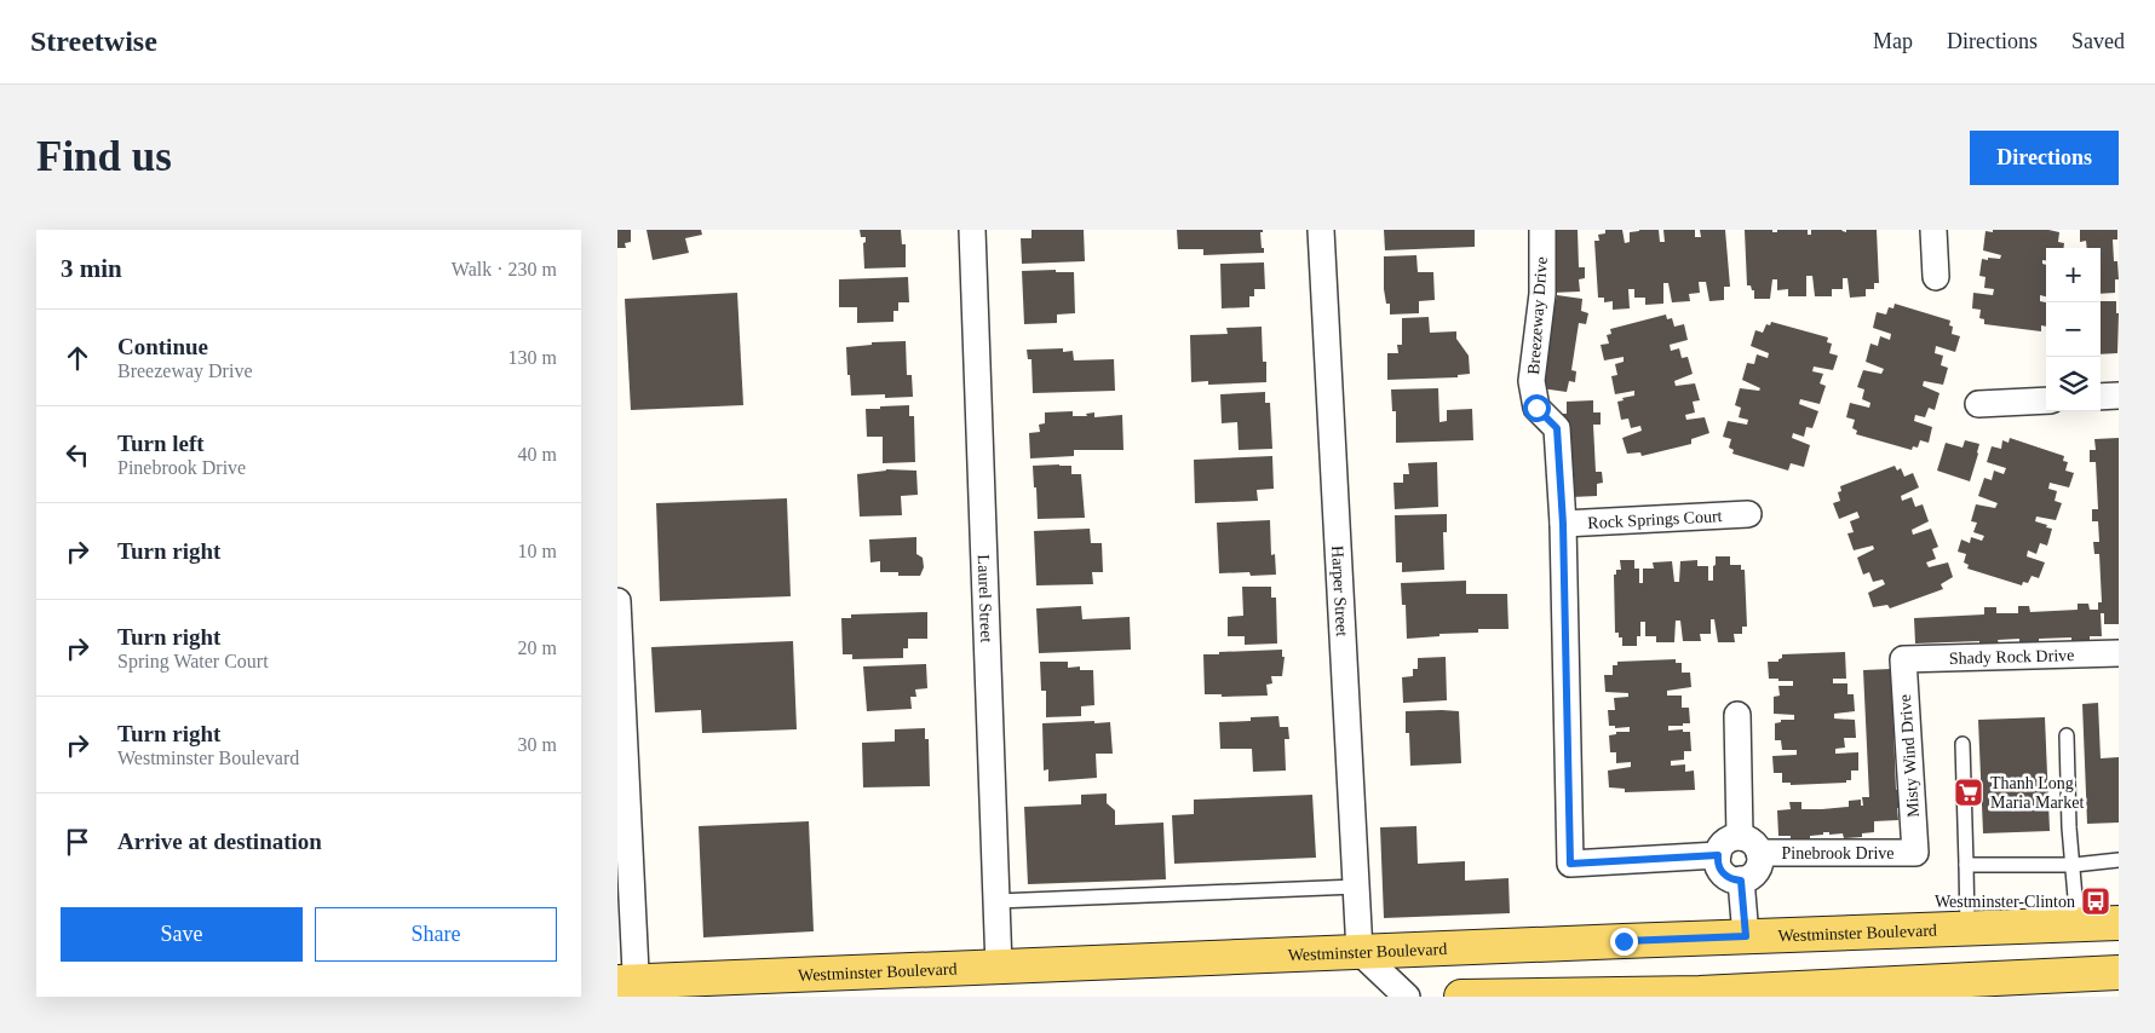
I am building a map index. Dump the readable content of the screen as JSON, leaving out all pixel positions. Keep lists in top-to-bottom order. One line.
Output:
{"streets":{"main road":["Westminster Boulevard"],"street":["Breezeway Drive","Rock Springs Court","Harper Street","Laurel Street","Shady Rock Drive","Misty Wind Drive","Pinebrook Drive"]},"crossings":[["Breezeway Drive","Rock Springs Court"],["Breezeway Drive","Pinebrook Drive"],["Harper Street","Westminster Boulevard"],["Laurel Street","Westminster Boulevard"],["Shady Rock Drive","Misty Wind Drive"],["Misty Wind Drive","Pinebrook Drive"]],"places":{"supermarket":["Thanh Long Maria Market"],"bus stop":["Westminster-Clinton"]},"page":{"header":"Streetwise","nav":["Map","Directions","Saved"],"buttons":["Directions",["Save","Share"]],"title":"Find us","heading":["3 min","Walk · 230 m"],"map_buttons":["+","−"],"list":[["Continue","Breezeway Drive","130 m"],["Turn left","Pinebrook Drive","40 m"],["Turn right","10 m"],["Turn right","Spring Water Court","20 m"],["Turn right","Westminster Boulevard","30 m"],"Arrive at destination"]}}
